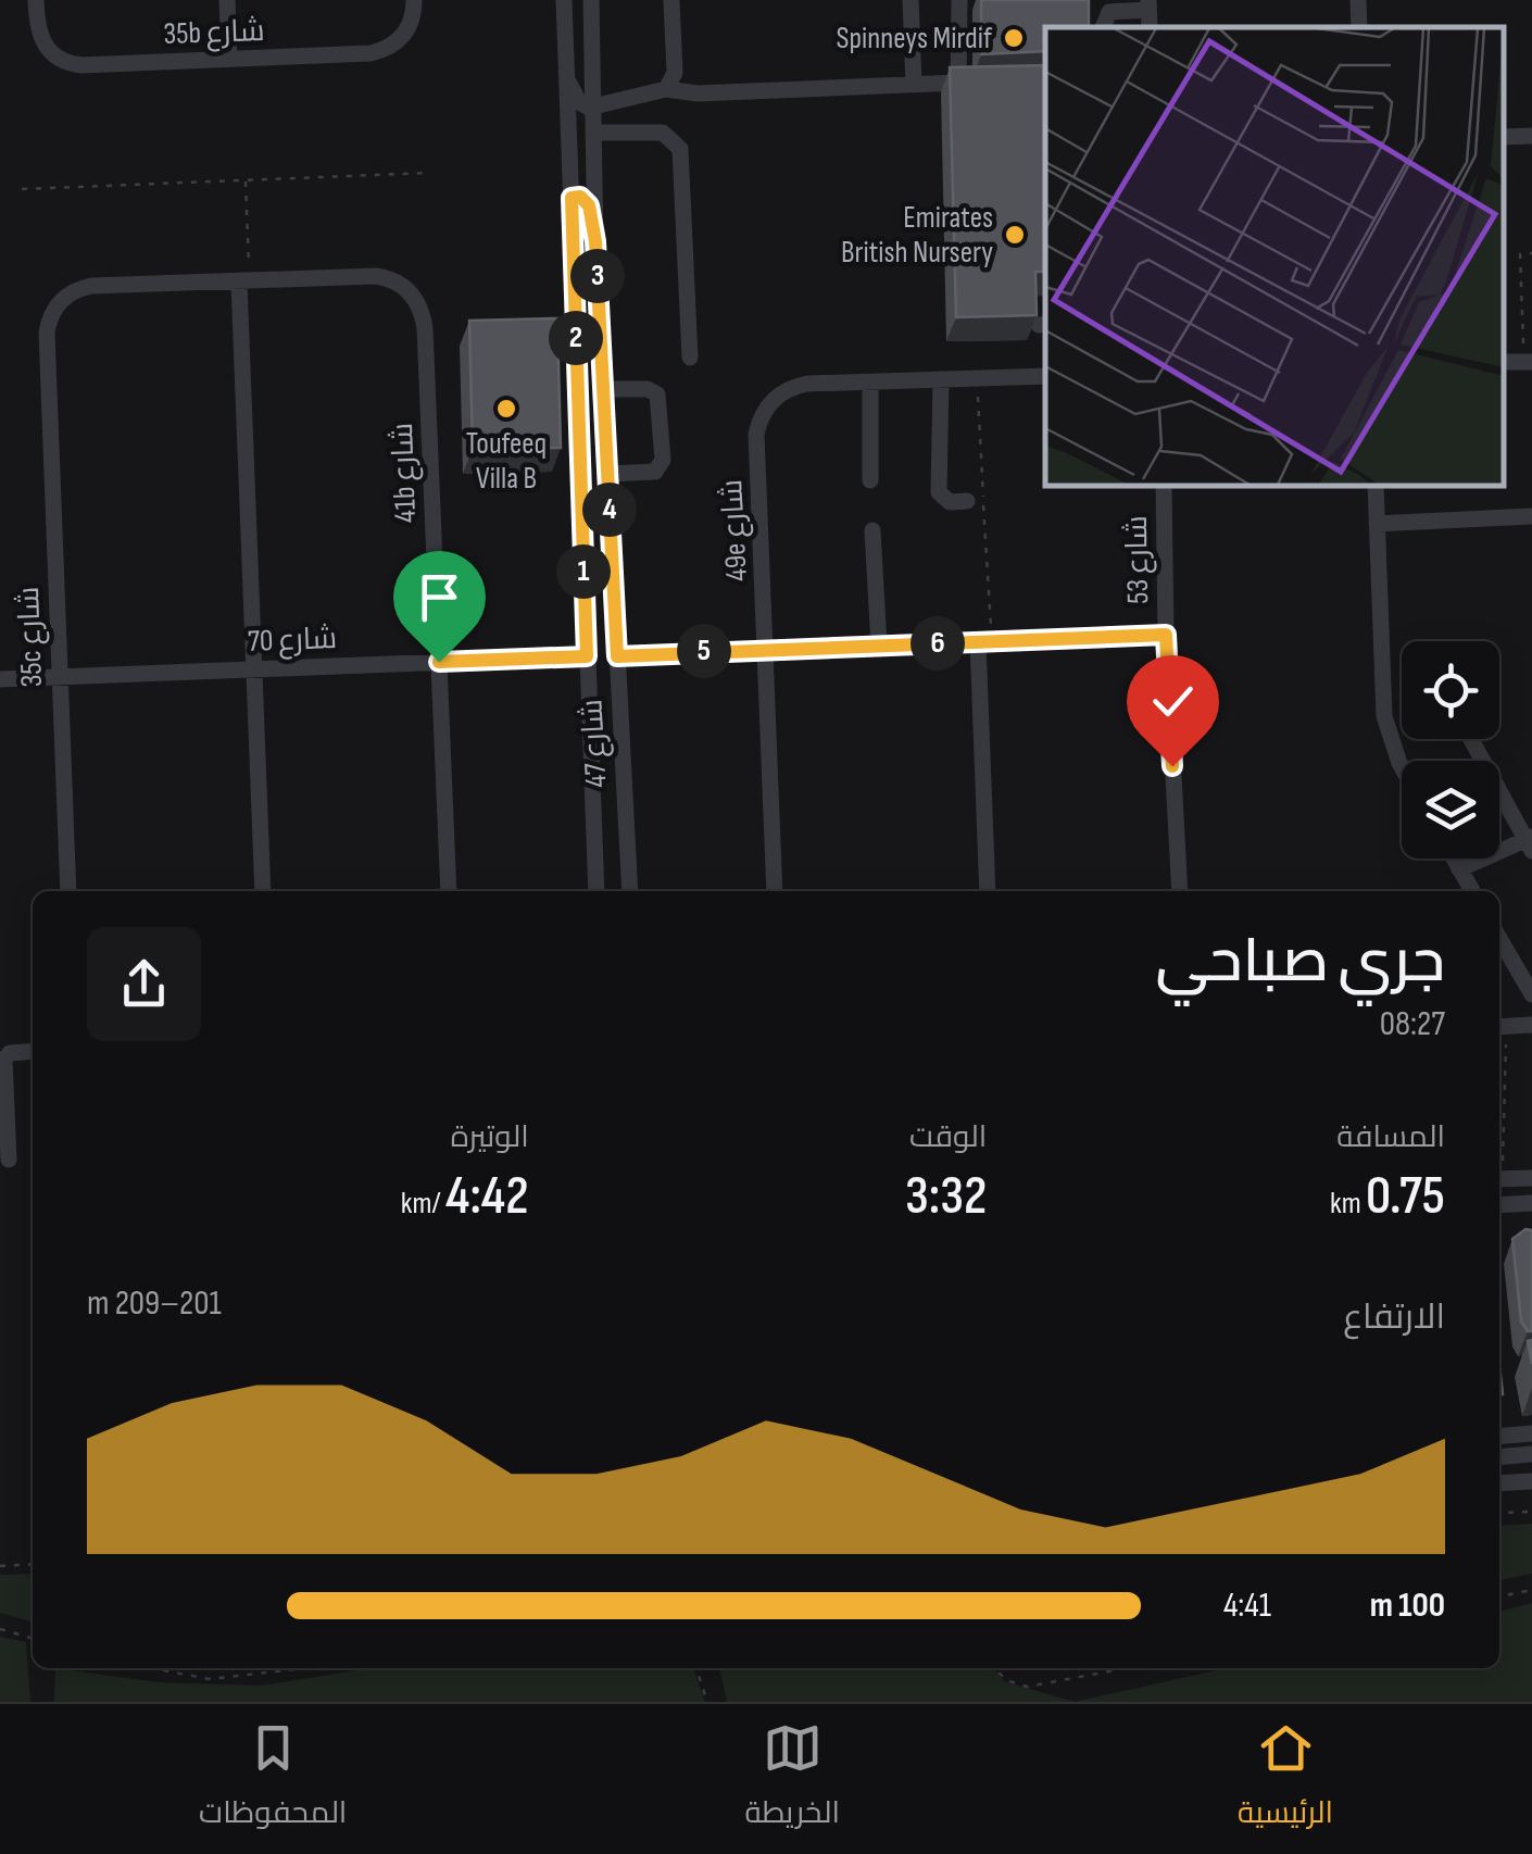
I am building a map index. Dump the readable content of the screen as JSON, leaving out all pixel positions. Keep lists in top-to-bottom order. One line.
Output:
{"streets":{"street":["35b شارع","41b شارع","49e شارع","شارع 53","35c شارع","شارع 70","شارع 47"]},"crossings":[["41b شارع","35c شارع"],["41b شارع","شارع 70"],["35c شارع","شارع 70"],["شارع 70","شارع 47"]],"places":["Spinneys Mirdif","Emirates British Nursery","Toufeeq Villa B"],"page":{"pins":["3","2","4","1","6","5"],"heading":["جري صباحي","08:27"],"stats":[["المسافة","0.75 km"],["الوقت","3:32"],["الوتيرة","4:42 /km"]],"chart":["الارتفاع","201–209 m"],"list":[{"name":"100 m","note":"4:41"}],"tabs":["الرئيسية","الخريطة","المحفوظات"]}}
